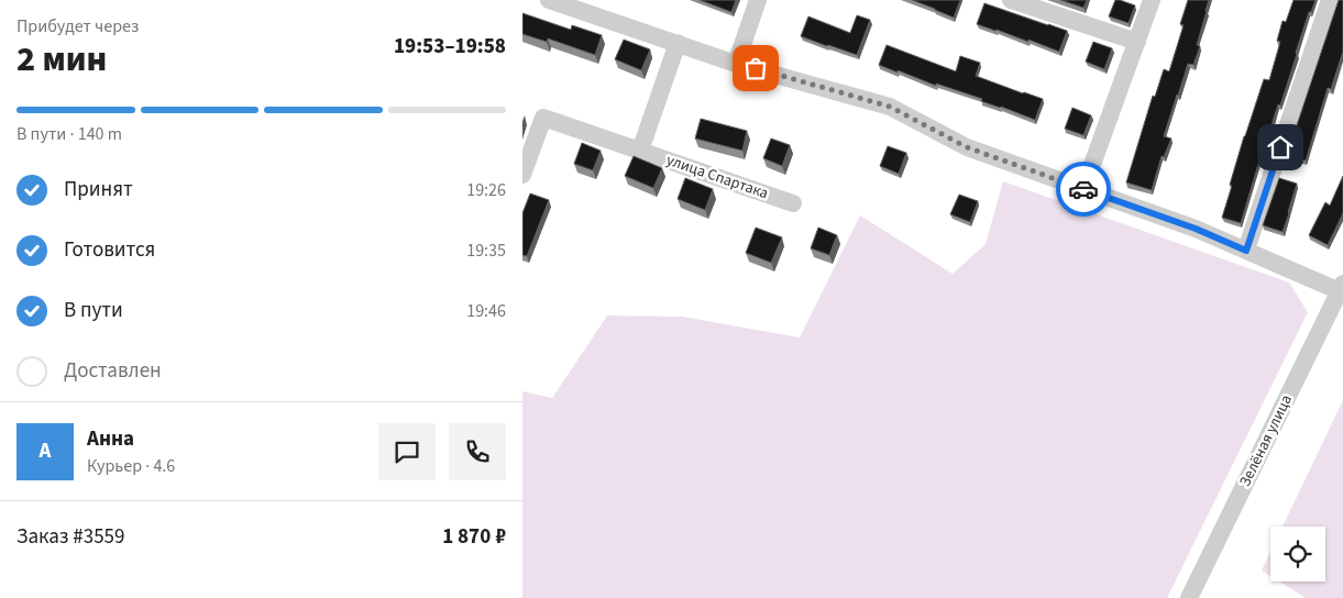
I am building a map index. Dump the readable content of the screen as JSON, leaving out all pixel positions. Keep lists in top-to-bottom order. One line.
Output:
{"streets":{"street":["улица Спартака","Зелёная улица"]},"page":{"heading":["2 мин","Прибудет через","19:53–19:58"],"panel":["Анна","Курьер · 4.6","Заказ #3559","1 870 ₽"],"bar":"В пути · 140 m","list":[["Принят","19:26"],["Готовится","19:35"],["В пути","19:46"],"Доставлен"],"round":"А"}}
